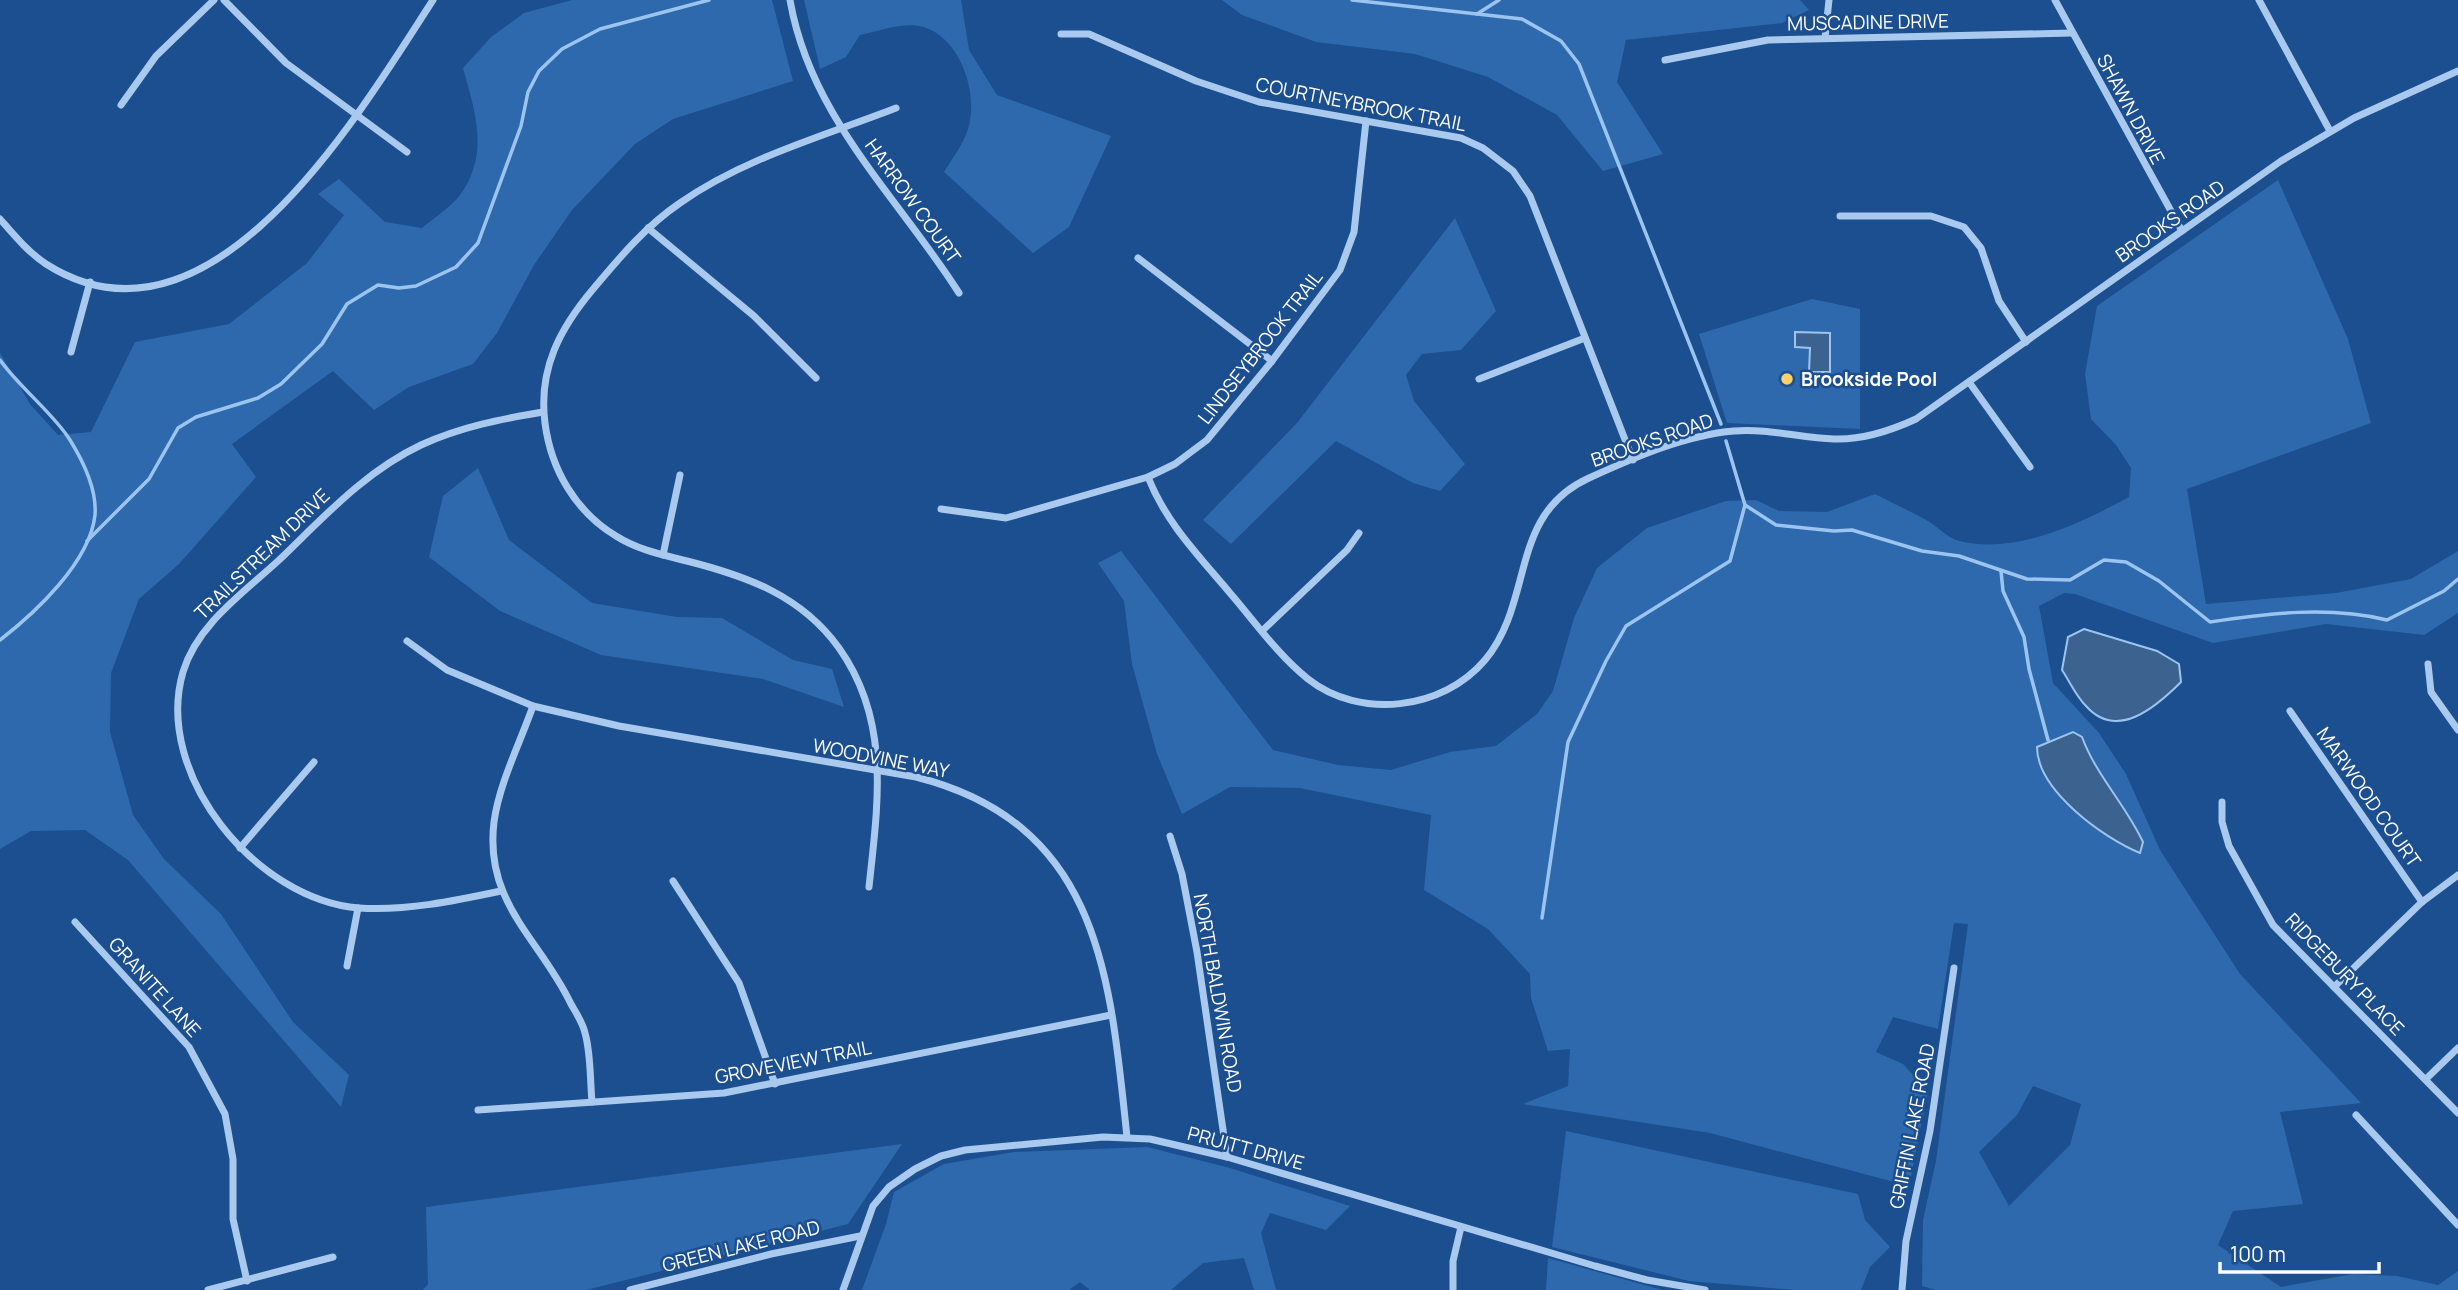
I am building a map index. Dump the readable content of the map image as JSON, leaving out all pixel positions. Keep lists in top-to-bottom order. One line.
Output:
{"streets":{"street":["MUSCADINE DRIVE","COURTNEYBROOK TRAIL","SHAWN DRIVE","HARROW COURT","BROOKS ROAD","LINDSEYBROOK TRAIL","TRAILSTREAM DRIVE","WOODVINE WAY","MARWOOD COURT","RIDGEBURY PLACE","GRANITE LANE","NORTH BALDWIN ROAD","GROVEVIEW TRAIL","GRIFFIN LAKE ROAD","PRUITT DRIVE","GREEN LAKE ROAD"]},"crossings":[["MUSCADINE DRIVE","SHAWN DRIVE"],["COURTNEYBROOK TRAIL","BROOKS ROAD"],["COURTNEYBROOK TRAIL","LINDSEYBROOK TRAIL"],["SHAWN DRIVE","BROOKS ROAD"],["BROOKS ROAD","LINDSEYBROOK TRAIL"],["WOODVINE WAY","GROVEVIEW TRAIL"],["WOODVINE WAY","PRUITT DRIVE"],["NORTH BALDWIN ROAD","PRUITT DRIVE"],["PRUITT DRIVE","GREEN LAKE ROAD"]],"places":["Brookside Pool"],"scale_bar":"100 m"}
